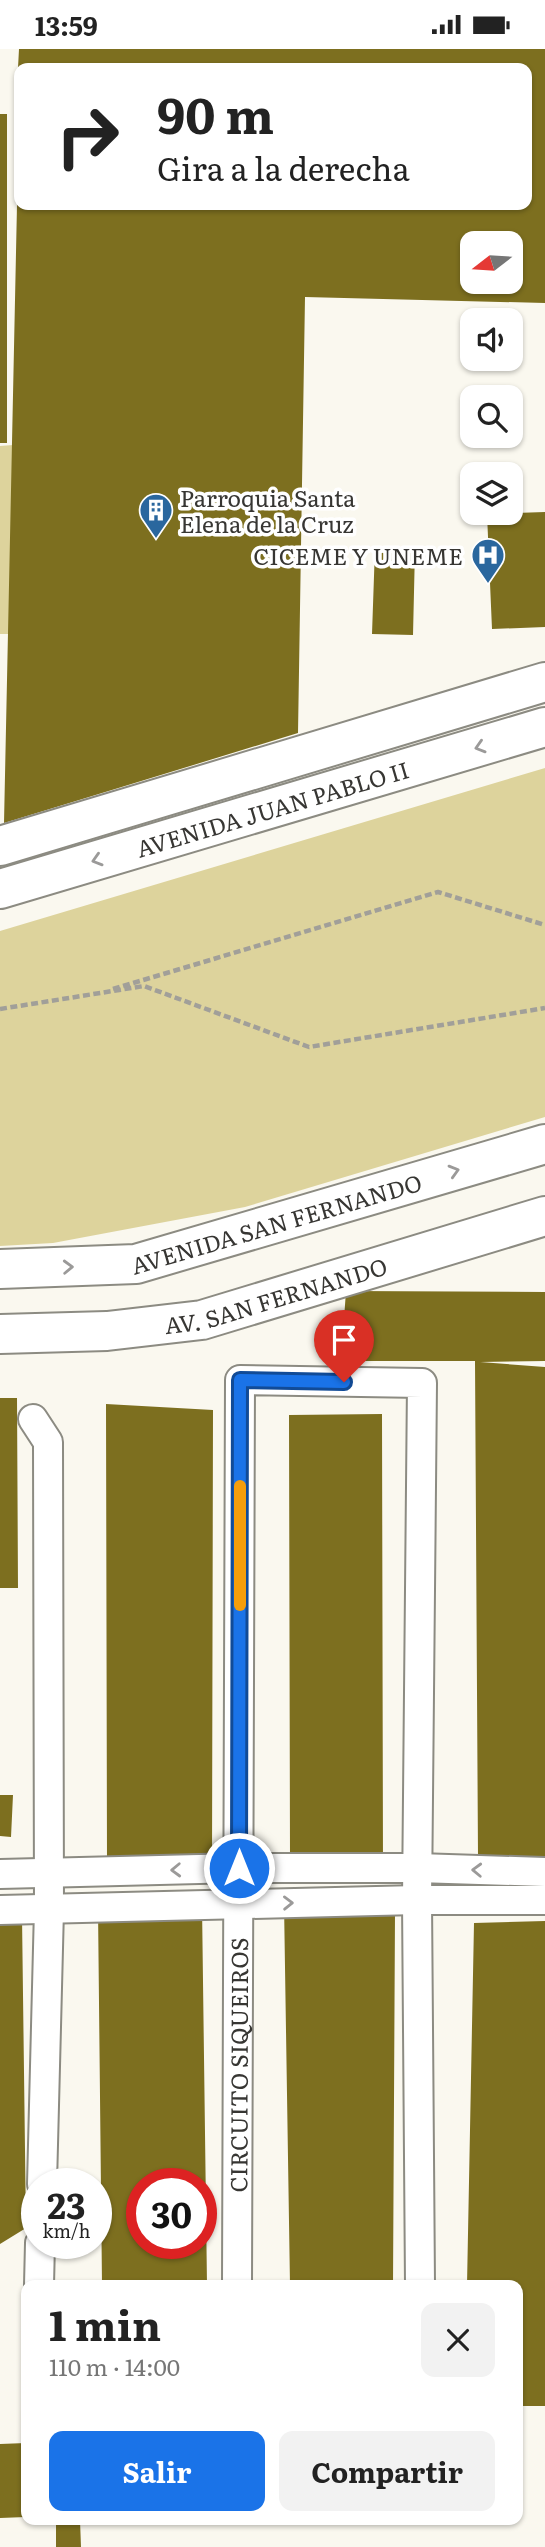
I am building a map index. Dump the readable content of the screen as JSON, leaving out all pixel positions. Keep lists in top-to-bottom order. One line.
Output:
{"streets":{"street":["AVENIDA JUAN PABLO II","AVENIDA SAN FERNANDO","AV. SAN FERNANDO","CIRCUITO SIQUEIROS"]},"one_way":["AVENIDA SAN FERNANDO"],"places":{"building":["Parroquia Santa Elena de la Cruz"],"hospital":["CICEME Y UNEME"]},"north":"left","page":{"status":"13:59","turn":["90 m","Gira a la derecha"],"speed":"23 km/h","limit":"30","heading":["1 min","110 m · 14:00"],"buttons":["Salir","Compartir"]}}
